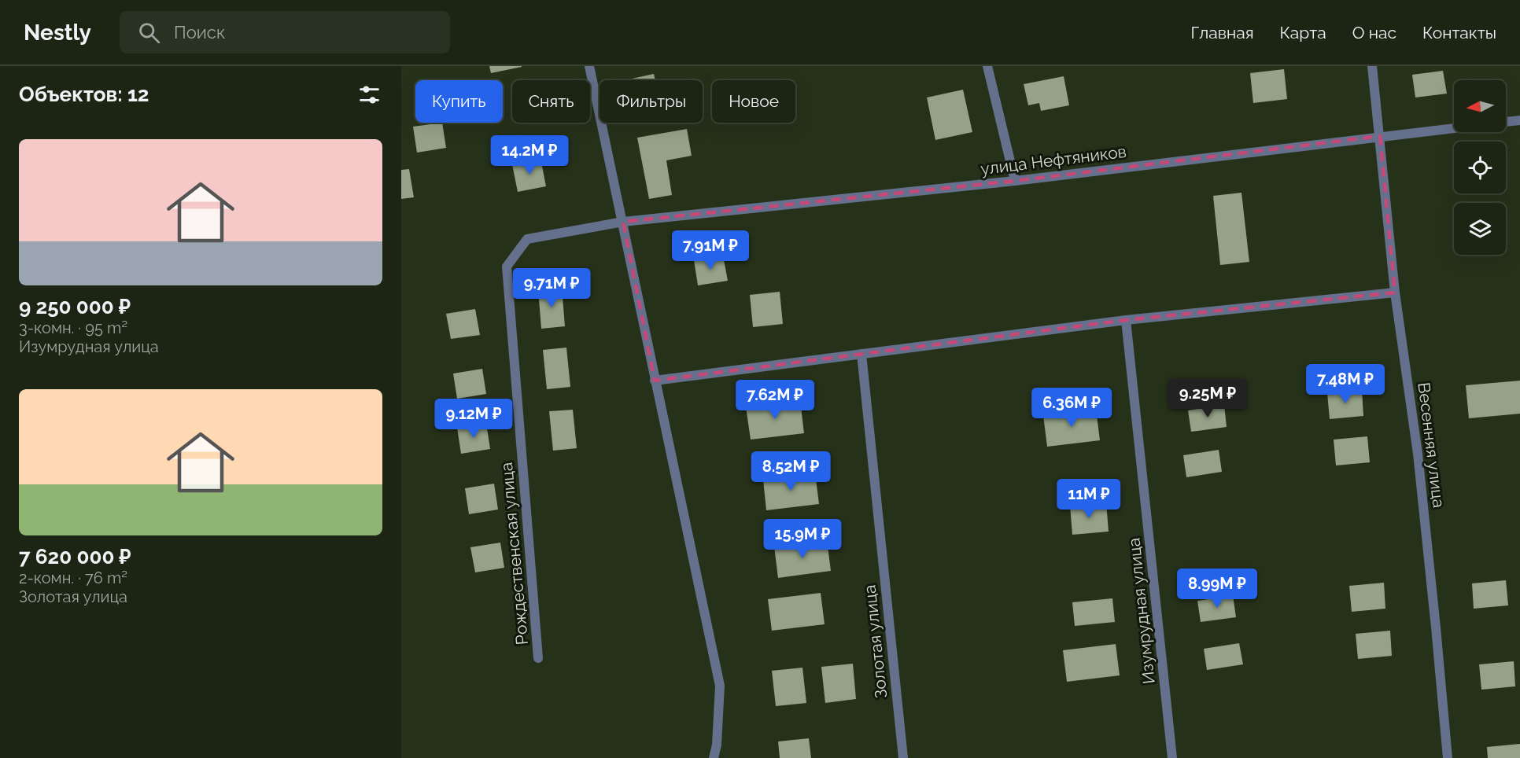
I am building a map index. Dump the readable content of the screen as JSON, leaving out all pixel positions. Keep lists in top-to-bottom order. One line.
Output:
{"streets":{"street":["улица Нефтяников","Весенняя улица","Рождественская улица","Изумрудная улица","Золотая улица"]},"crossings":[["улица Нефтяников","Весенняя улица"],["улица Нефтяников","Рождественская улица"]],"north":"left","page":{"header":"Nestly","search":"Поиск","nav":["Главная","Карта","О нас","Контакты"],"heading":"Объектов: 12","chip":["Купить","Снять","Фильтры","Новое"],"list":[{"name":"9 250 000 ₽","note":"3-комн. · 95 m² · Изумрудная улица"},{"name":"7 620 000 ₽","note":"2-комн. · 76 m² · Золотая улица"}],"price":["14.2M ₽","7.91M ₽","9.71M ₽","7.48M ₽","9.25M ₽","7.62M ₽","6.36M ₽","9.12M ₽","8.52M ₽","11M ₽","15.9M ₽","8.99M ₽"]}}
